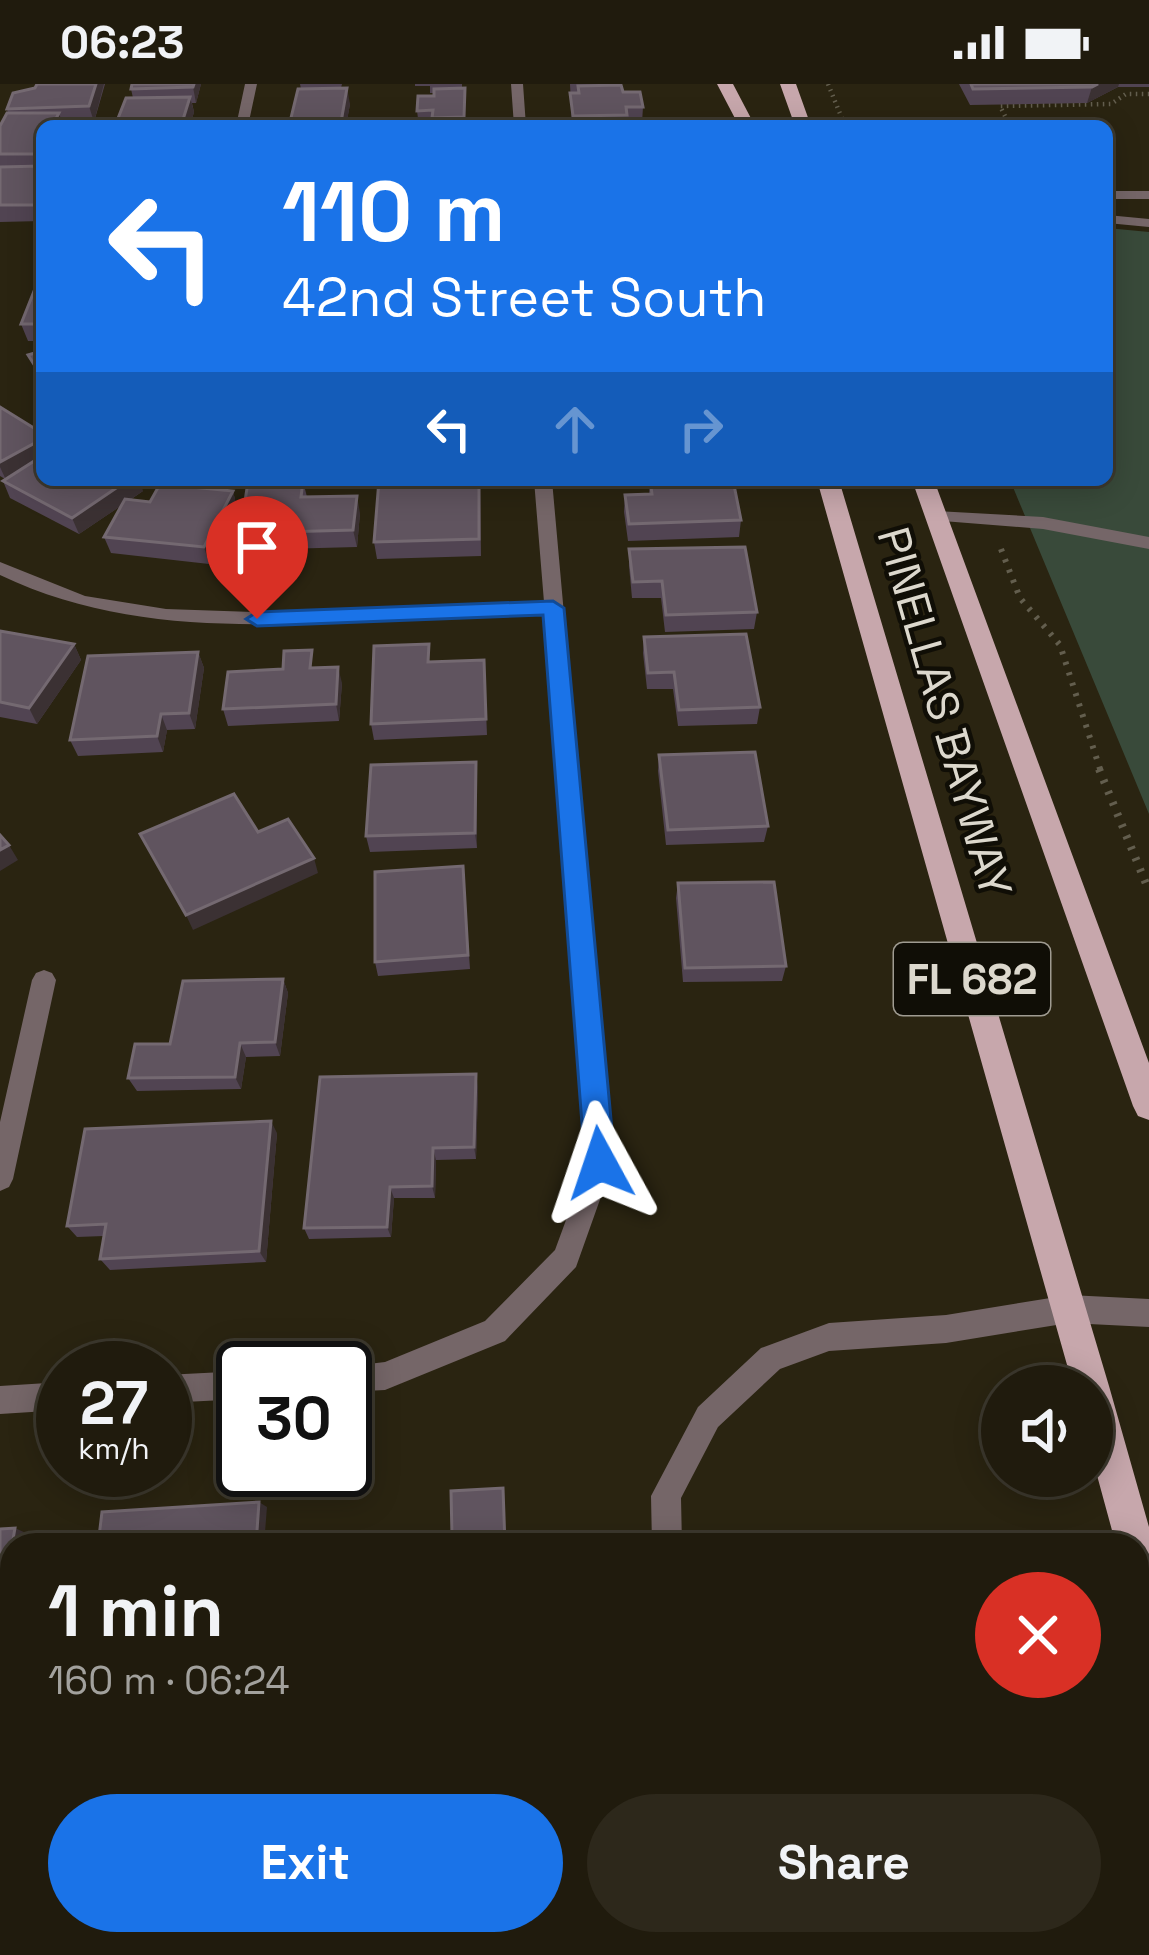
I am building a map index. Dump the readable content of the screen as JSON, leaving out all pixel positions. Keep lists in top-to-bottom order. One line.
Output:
{"streets":{"main road":["PINELLAS BAYWAY","FL 682"]},"page":{"status":"06:23","turn":["110 m","42nd Street South"],"speed":"27 km/h","limit":"30","heading":["1 min","160 m · 06:24"],"buttons":["Exit","Share"]}}
